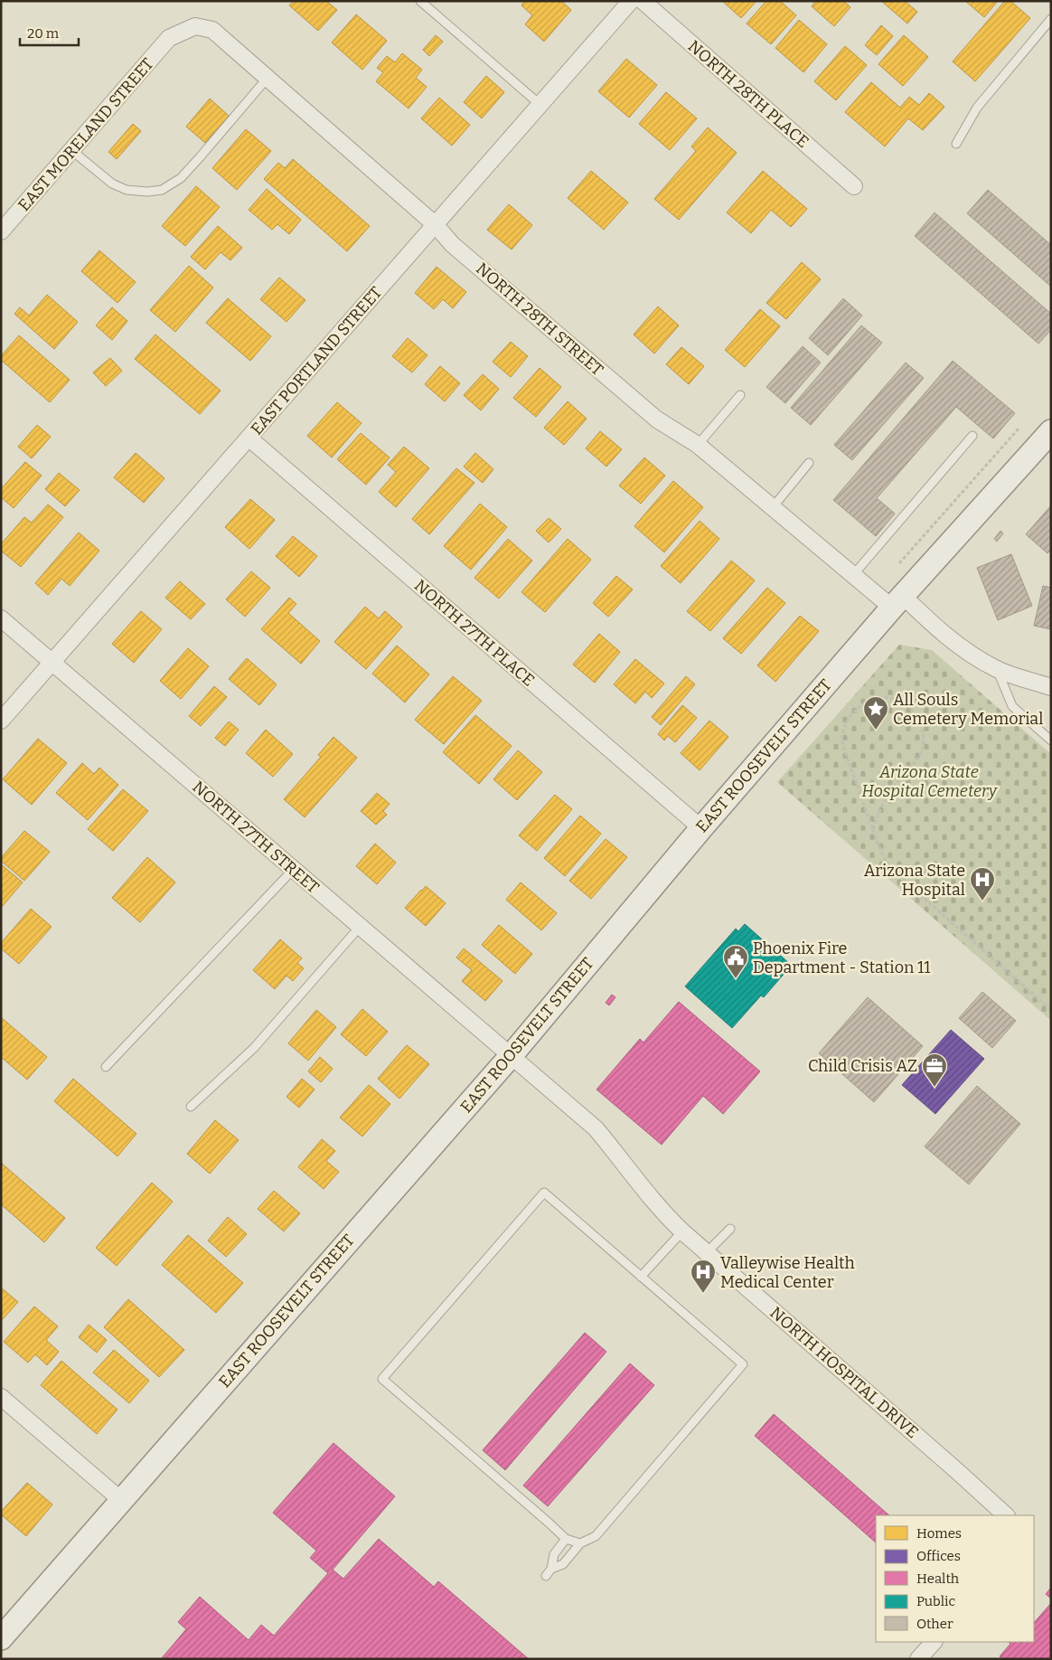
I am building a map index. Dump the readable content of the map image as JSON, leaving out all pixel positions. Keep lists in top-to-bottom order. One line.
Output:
{"streets":{"street":["NORTH 28TH PLACE","EAST MORELAND STREET","NORTH 28TH STREET","EAST PORTLAND STREET","NORTH 27TH PLACE","EAST ROOSEVELT STREET","NORTH 27TH STREET","NORTH HOSPITAL DRIVE"]},"crossings":[["EAST MORELAND STREET","NORTH 28TH STREET"],["NORTH 28TH STREET","EAST PORTLAND STREET"],["NORTH 28TH STREET","EAST ROOSEVELT STREET"],["EAST PORTLAND STREET","NORTH 27TH PLACE"],["EAST PORTLAND STREET","NORTH 27TH STREET"],["NORTH 27TH PLACE","EAST ROOSEVELT STREET"],["EAST ROOSEVELT STREET","NORTH 27TH STREET"],["EAST ROOSEVELT STREET","NORTH HOSPITAL DRIVE"],["NORTH 27TH STREET","NORTH HOSPITAL DRIVE"]],"parks":["Arizona State Hospital Cemetery"],"places":{"place":["All Souls Cemetery Memorial"],"hospital":["Arizona State Hospital","Valleywise Health Medical Center"],"public building":["Phoenix Fire Department - Station 11"],"office":["Child Crisis AZ"]},"legend":["Homes","Offices","Health","Public","Other"],"scale_bar":"20 m"}
